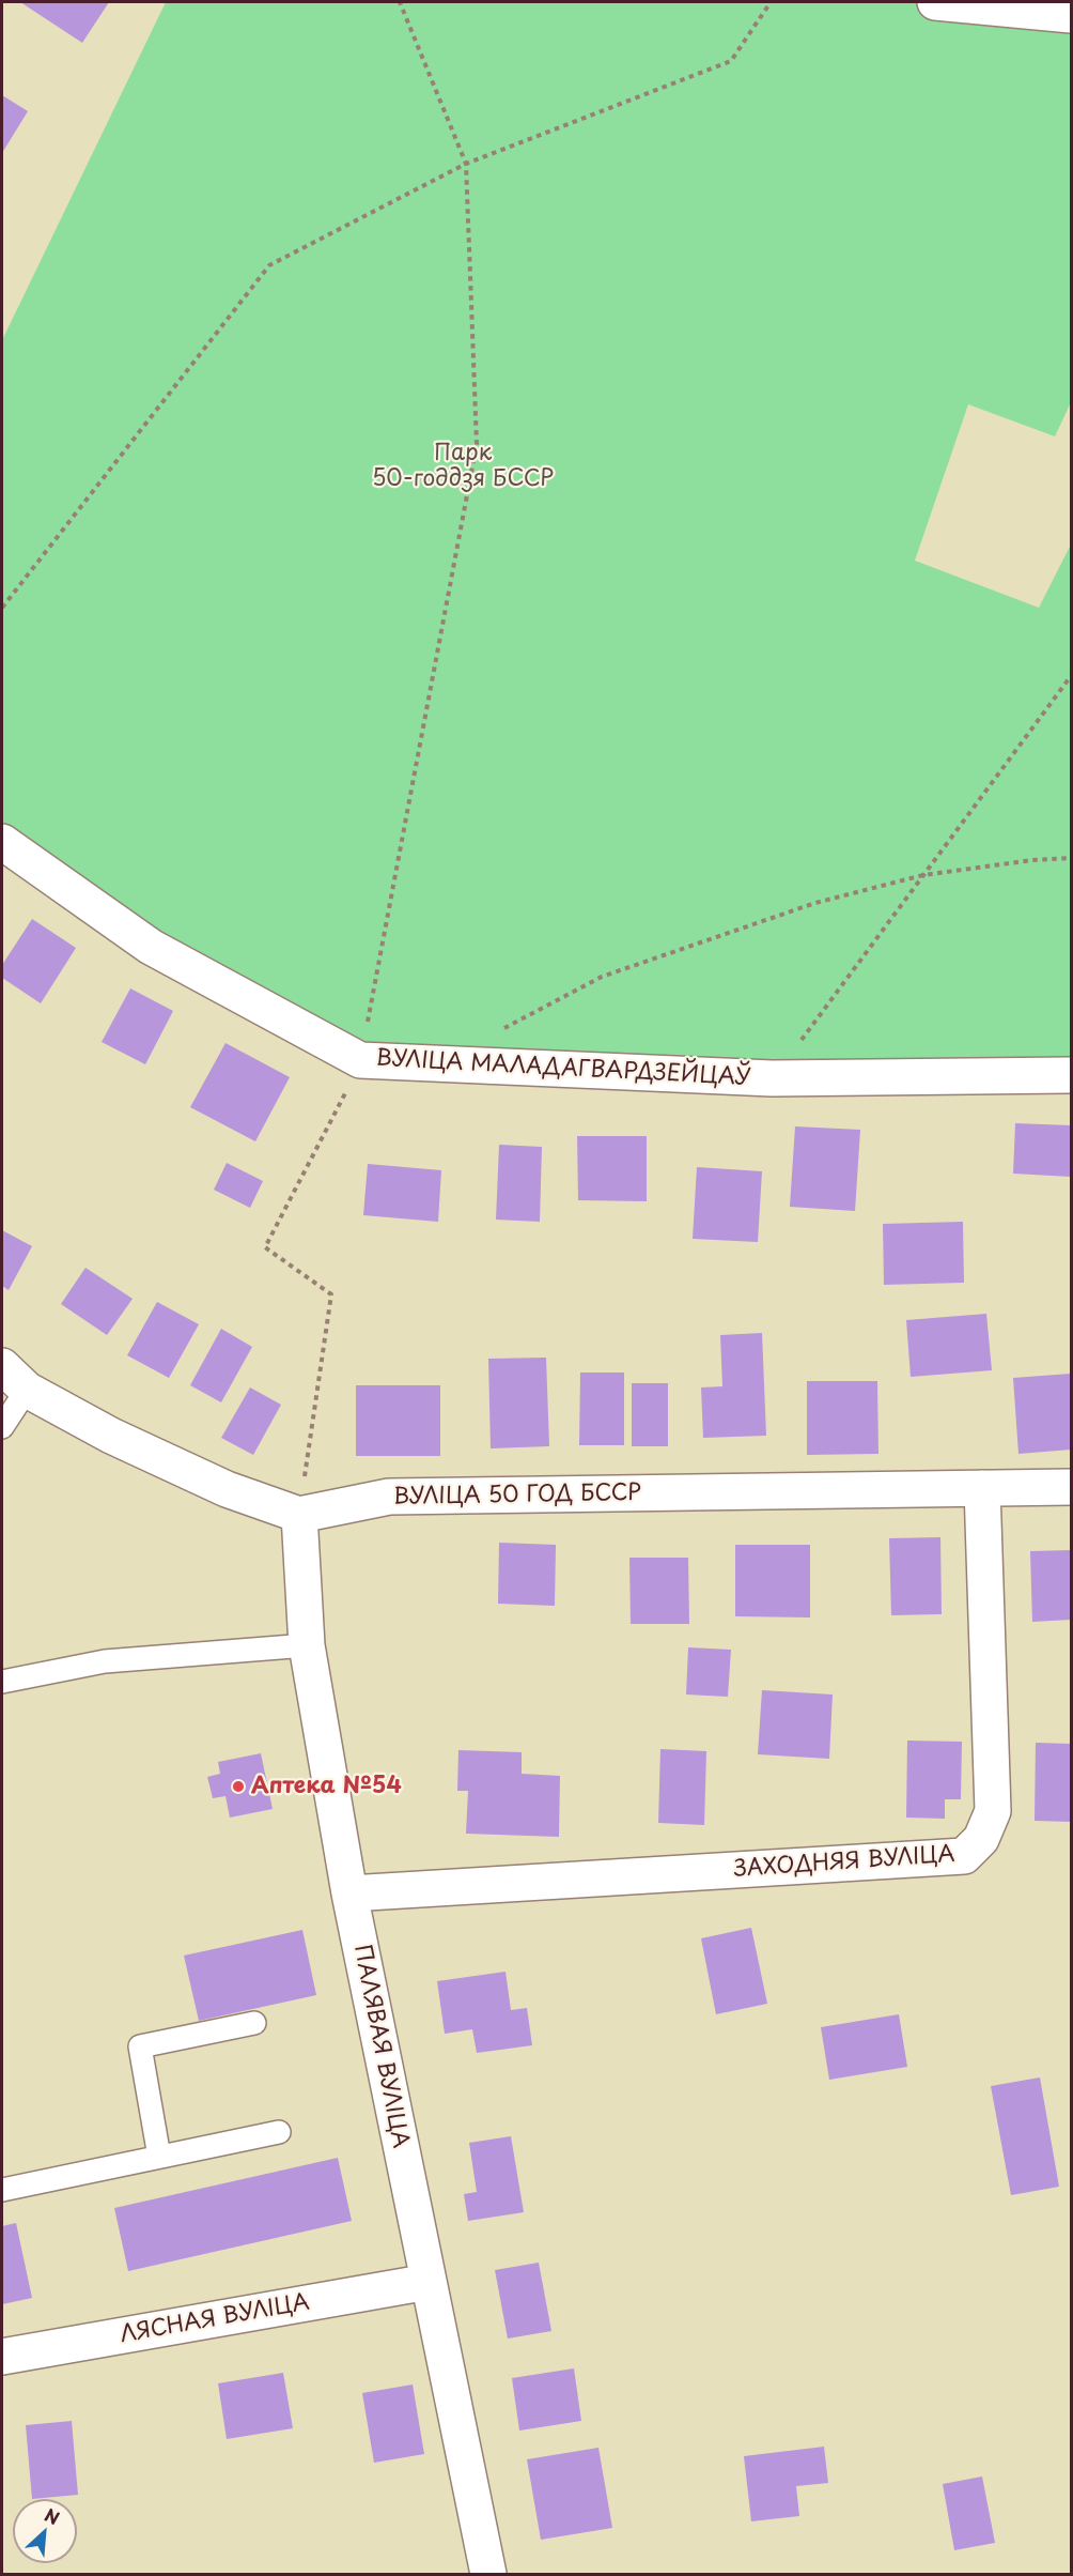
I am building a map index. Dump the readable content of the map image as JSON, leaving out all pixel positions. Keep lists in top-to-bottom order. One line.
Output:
{"streets":{"street":["ВУЛІЦА МАЛАДАГВАРДЗЕЙЦАЎ","ВУЛІЦА 50 ГОД БССР","ЗАХОДНЯЯ ВУЛІЦА","ПАЛЯВАЯ ВУЛІЦА","ЛЯСНАЯ ВУЛІЦА"]},"crossings":[["ВУЛІЦА 50 ГОД БССР","ЗАХОДНЯЯ ВУЛІЦА"],["ВУЛІЦА 50 ГОД БССР","ПАЛЯВАЯ ВУЛІЦА"],["ЗАХОДНЯЯ ВУЛІЦА","ПАЛЯВАЯ ВУЛІЦА"],["ПАЛЯВАЯ ВУЛІЦА","ЛЯСНАЯ ВУЛІЦА"]],"parks":["Парк 50-годдзя БССР"],"places":["Аптека №54"],"north":"top right"}
